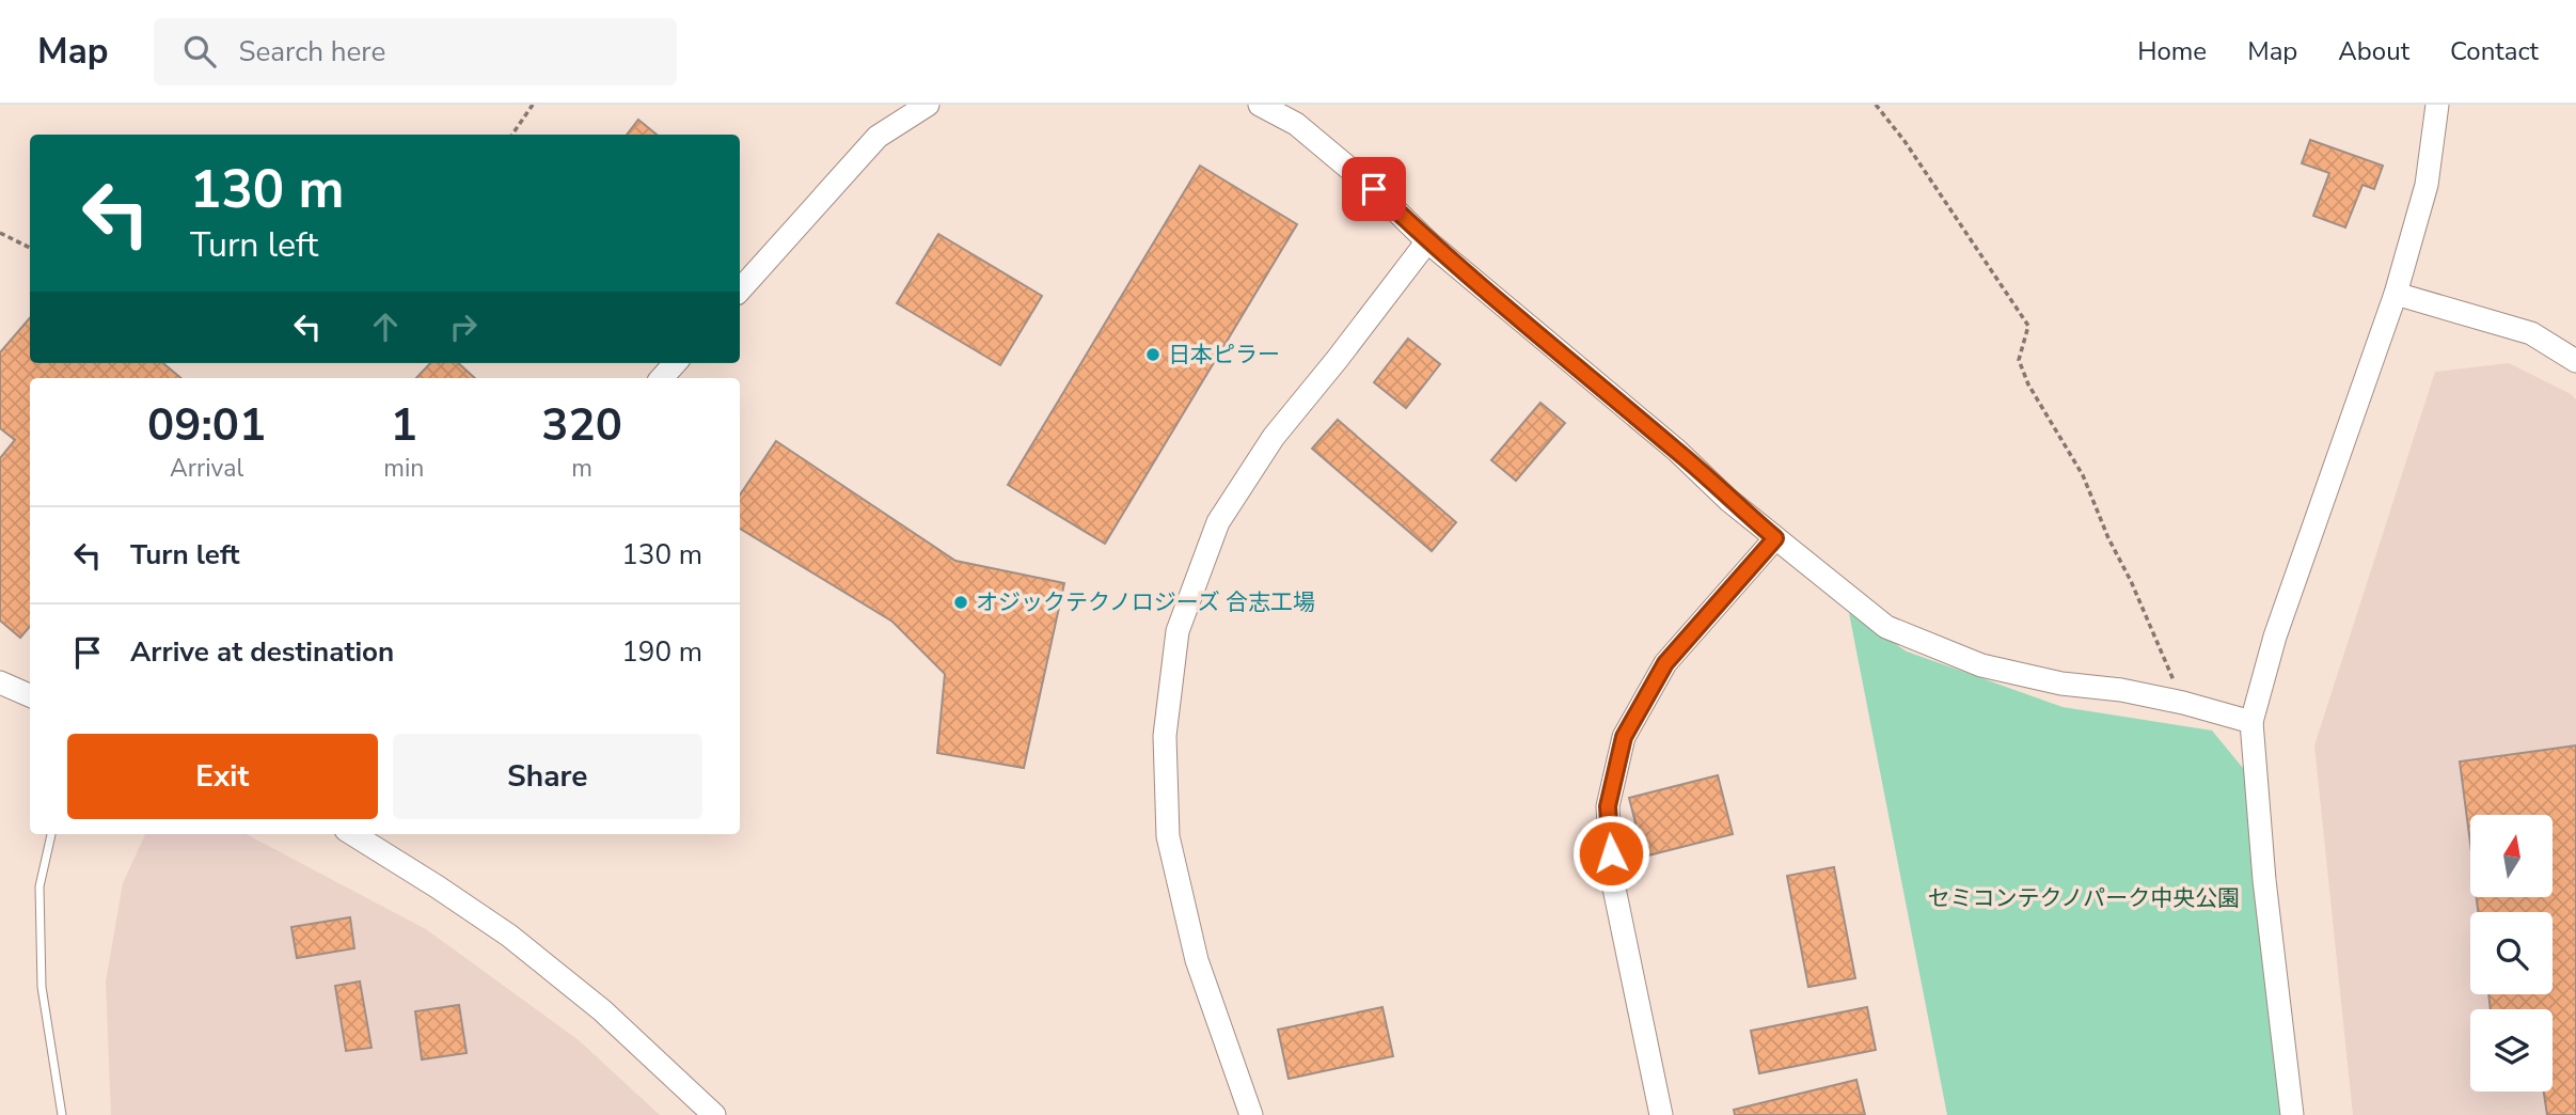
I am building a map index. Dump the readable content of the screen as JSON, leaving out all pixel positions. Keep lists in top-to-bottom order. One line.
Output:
{"parks":["セミコンテクノパーク中央公園"],"places":["日本ピラー","オジックテクノロジーズ 合志工場"],"north":"top","page":{"header":"Map","search":"Search here","nav":["Home","Map","About","Contact"],"turn":["130 m","Turn left"],"eta":["09:01","Arrival","1","min","320","m"],"list":[{"name":"Turn left","value":"130 m"},{"name":"Arrive at destination","value":"190 m"}],"buttons":["Exit","Share"]}}
